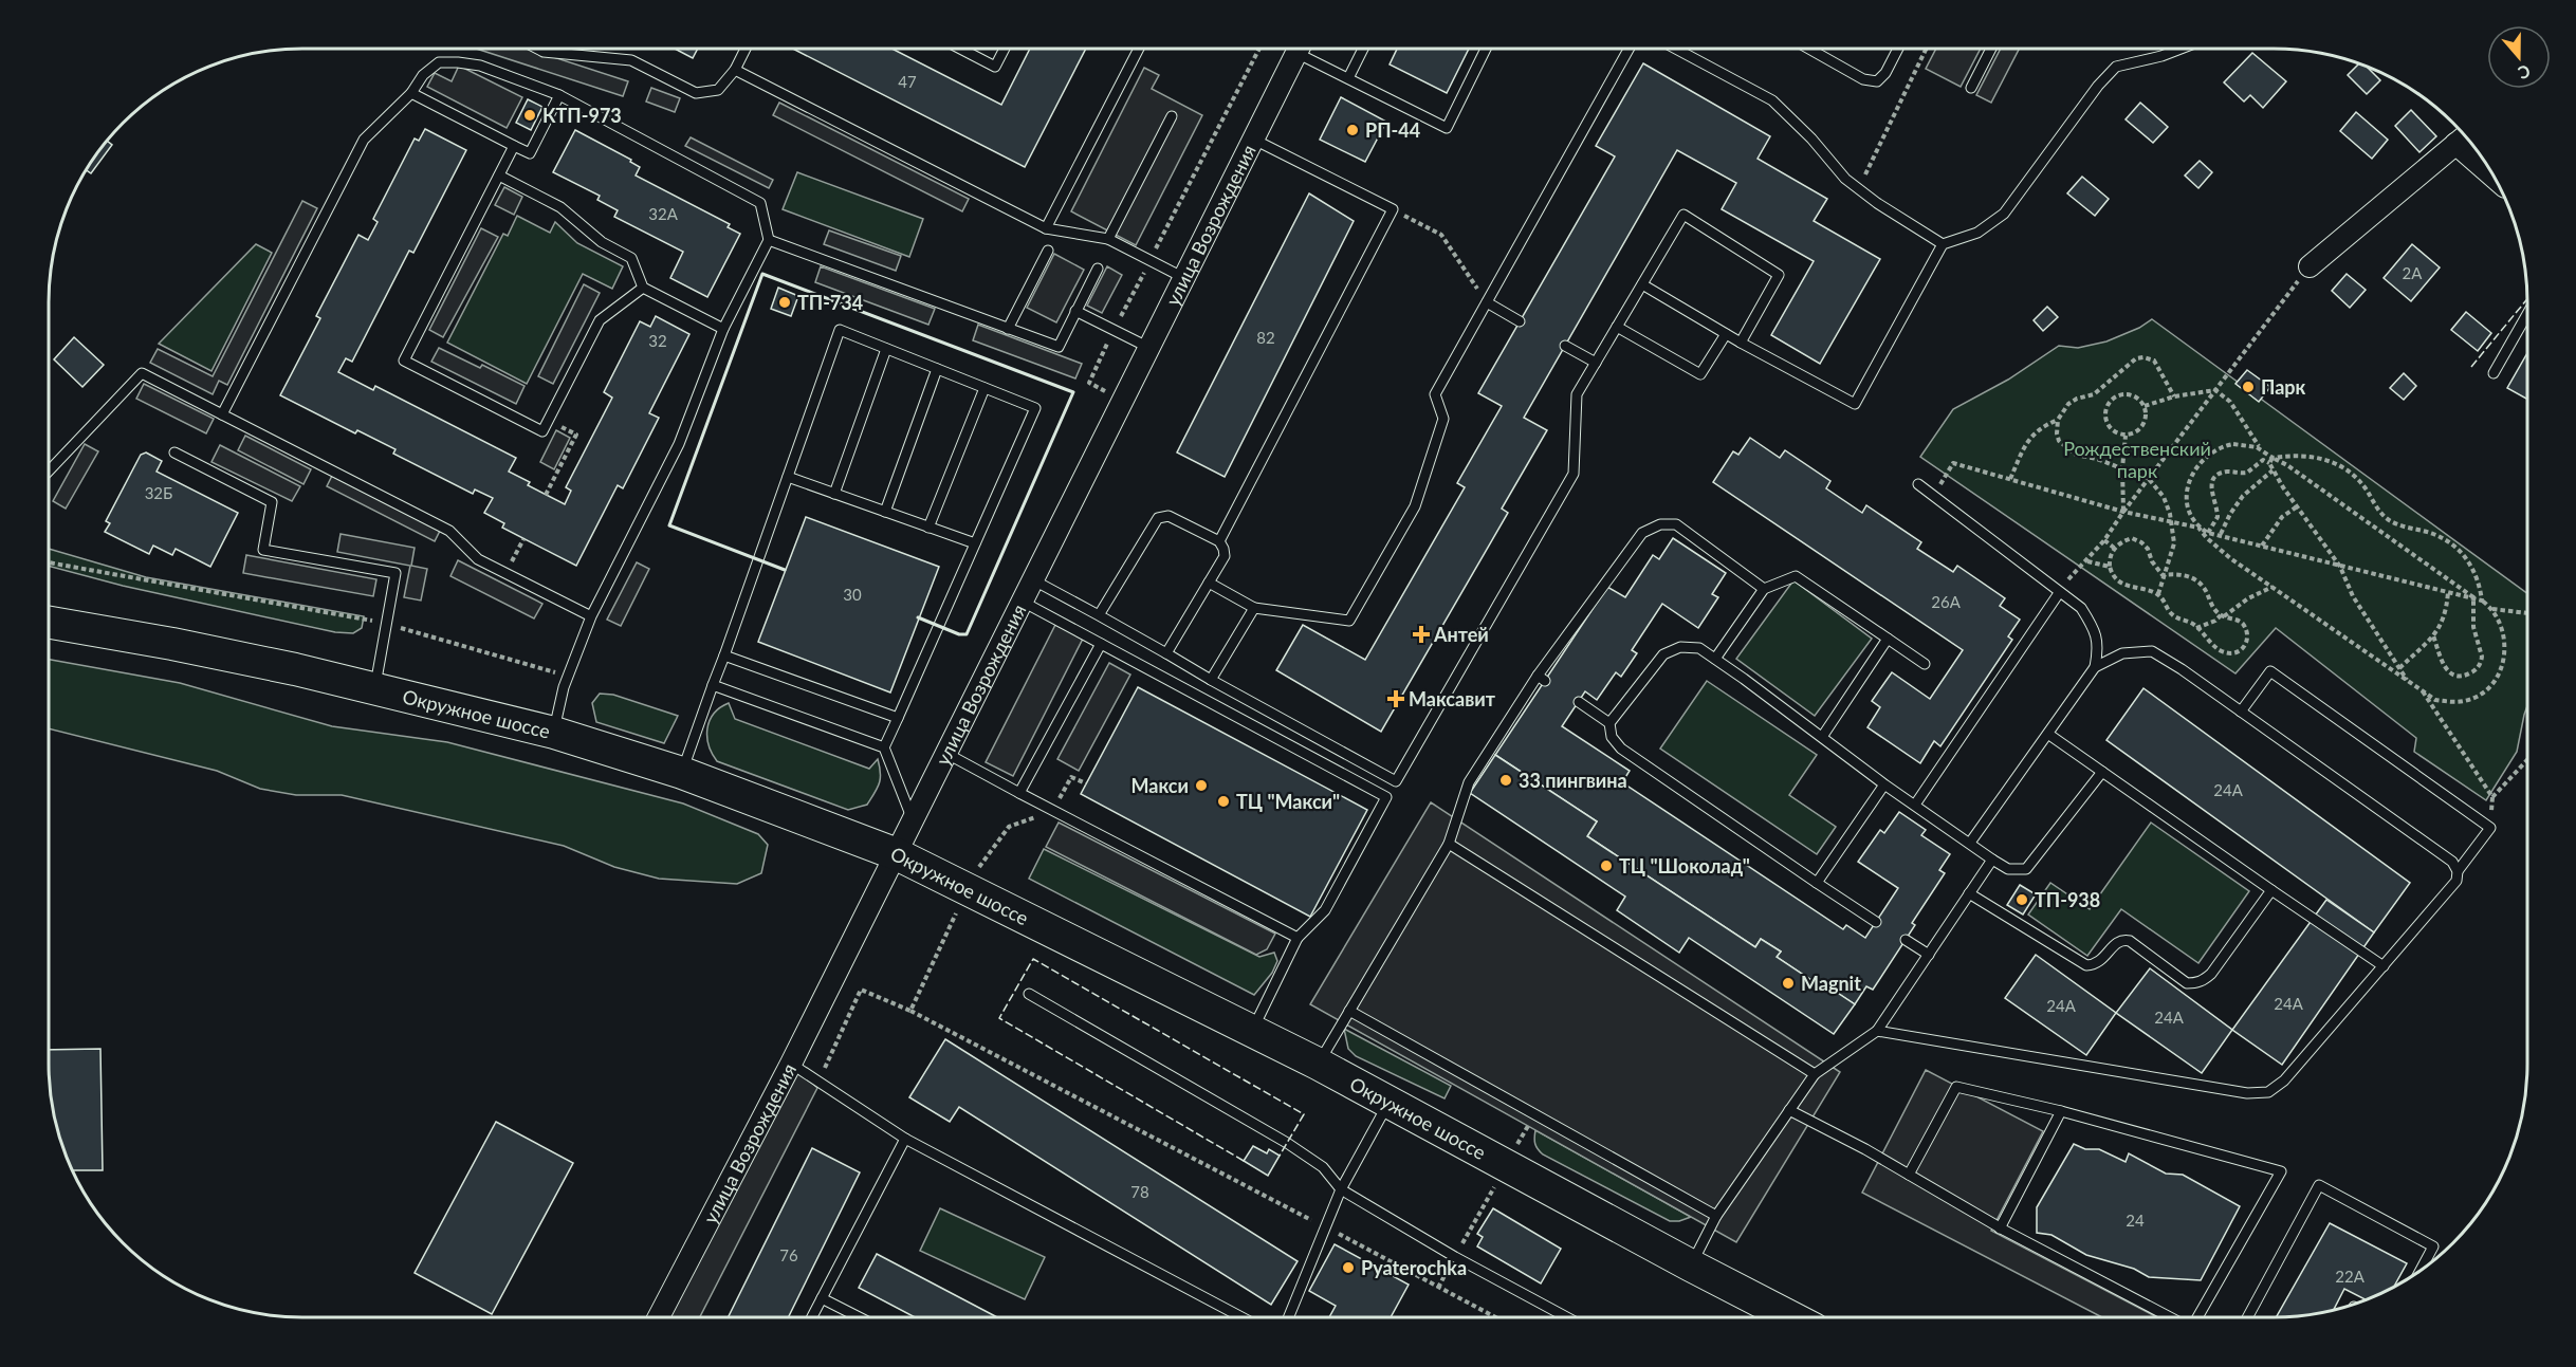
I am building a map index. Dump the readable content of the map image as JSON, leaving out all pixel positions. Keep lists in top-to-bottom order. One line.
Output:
{"streets":{"main road":["Окружное шоссе"],"street":["улица Возрождения"]},"crossings":[["улица Возрождения","Окружное шоссе"]],"parks":["Рождественский парк"],"places":{"other":["КТП-973","РП-44","ТП-734","Парк","33 пингвина","Макси","ТЦ \"Макси\"","ТЦ \"Шоколад\"","ТП-938","Magnit","Pyaterochka"],"health":["Антей","Максавит"]},"house_numbers":["47","32А","2А","82","32","32Б","30","26А","24А","24А","24А","24А","78","24","76","22А"],"north":"bottom"}
